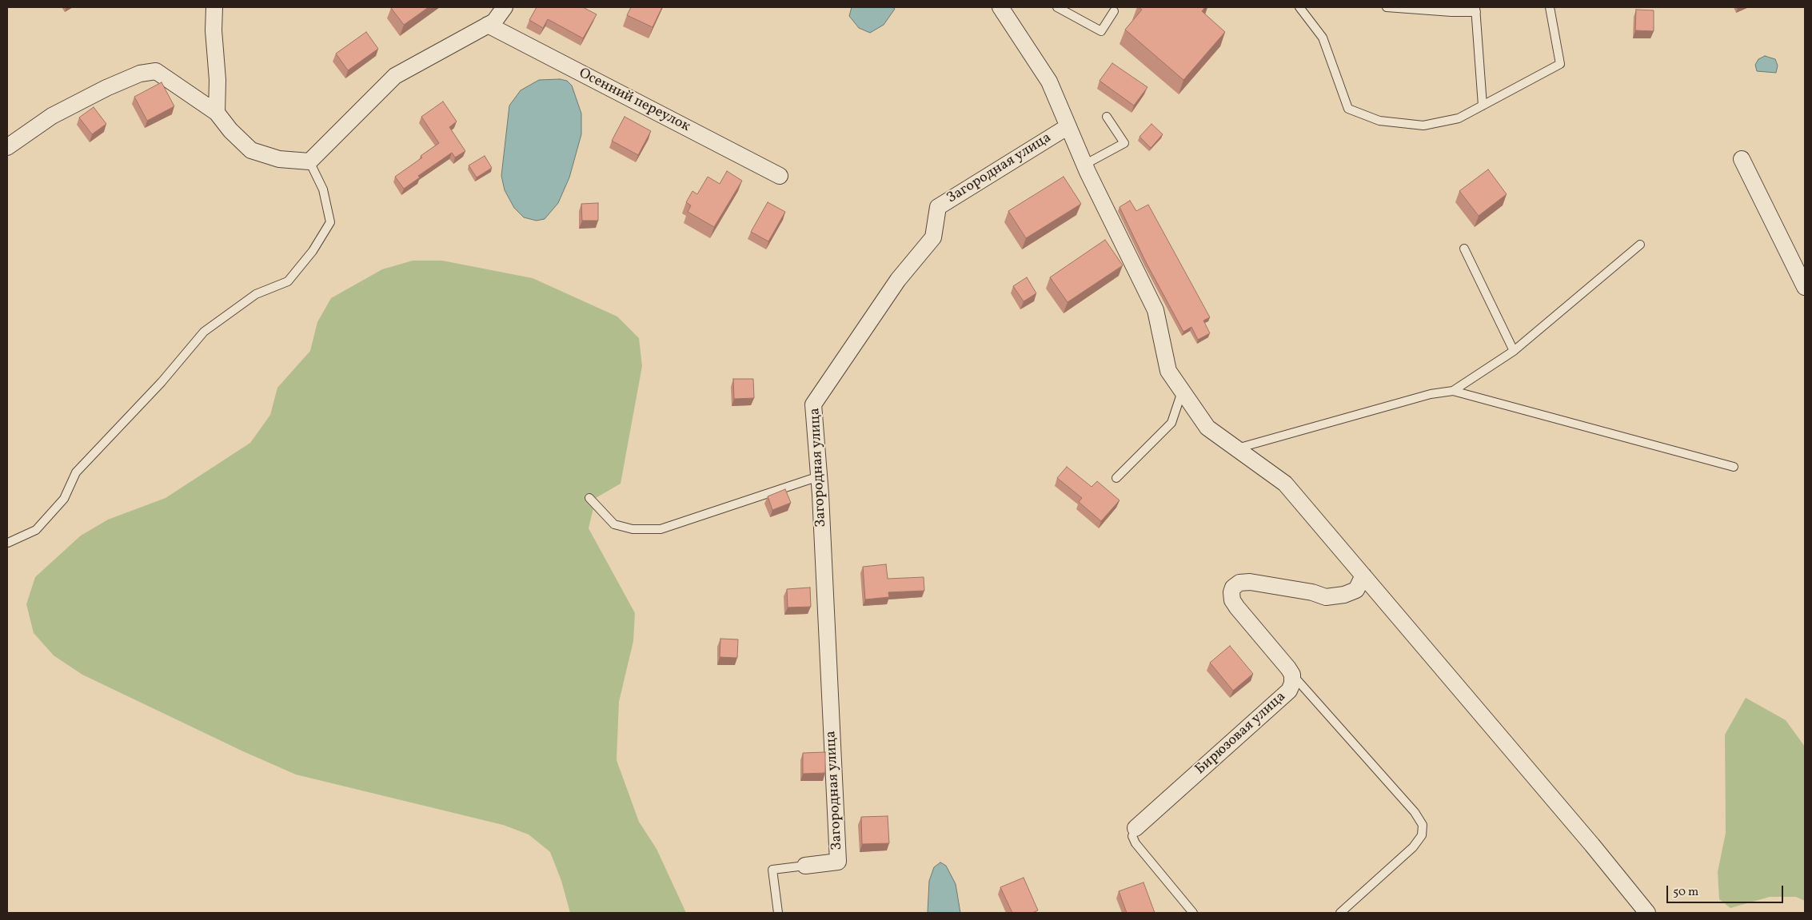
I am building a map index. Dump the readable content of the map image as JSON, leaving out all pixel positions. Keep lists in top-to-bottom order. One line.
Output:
{"streets":{"street":["Осенний переулок","Загородная улица","Бирюзовая улица"]},"scale_bar":"50 m"}
